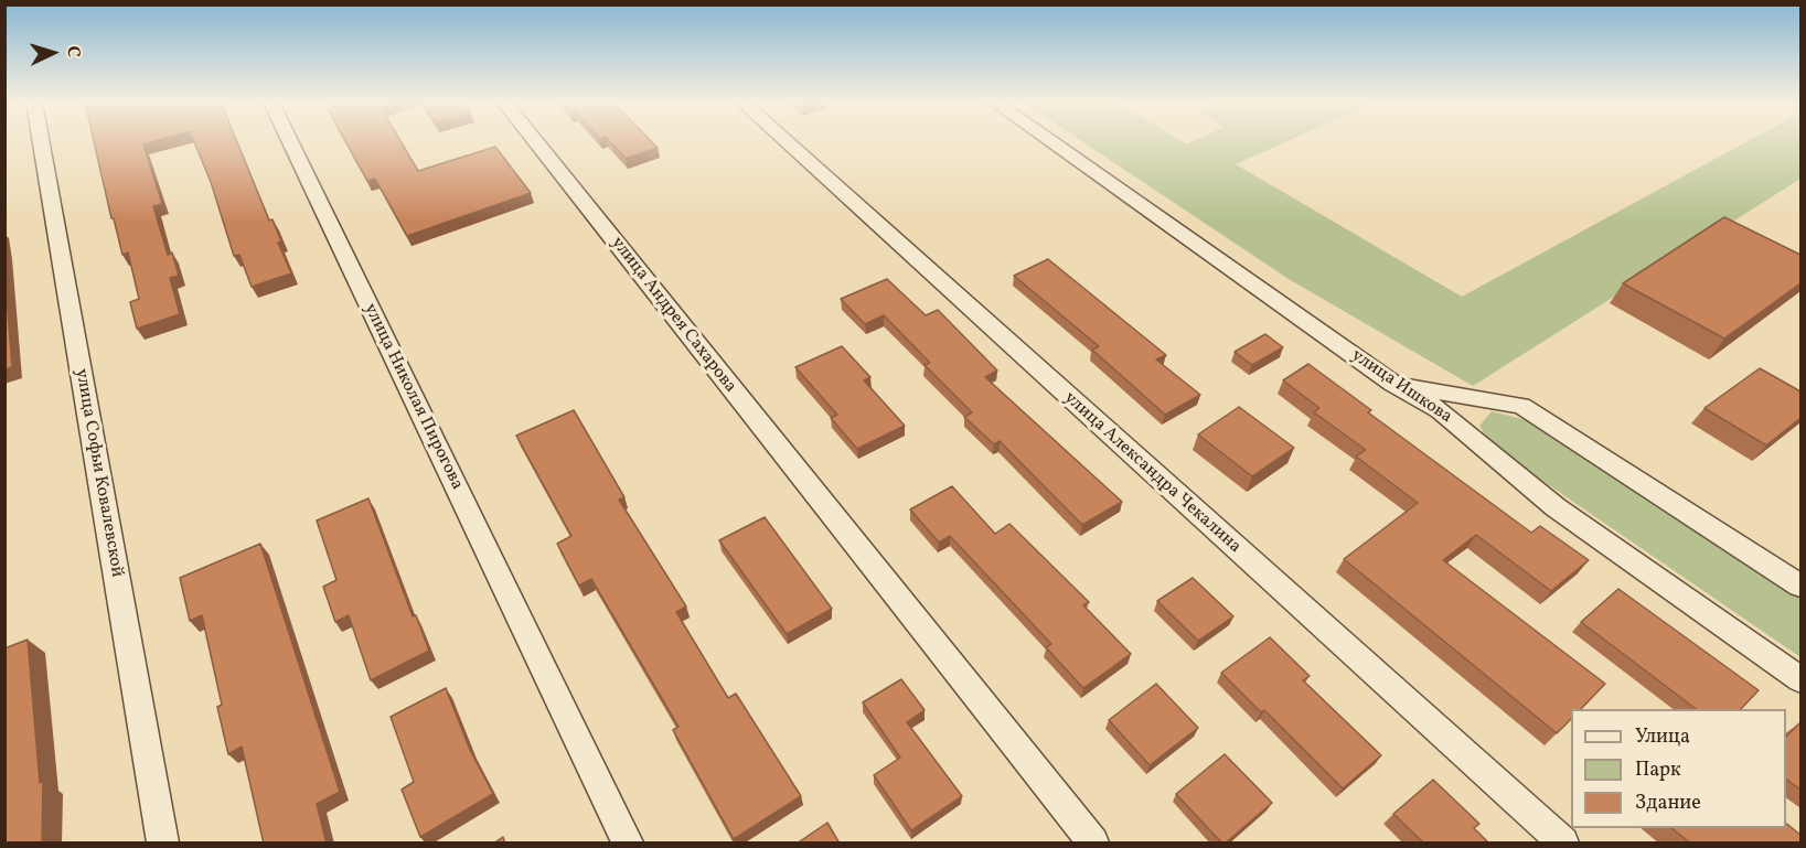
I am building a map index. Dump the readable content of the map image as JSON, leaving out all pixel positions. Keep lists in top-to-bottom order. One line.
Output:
{"streets":{"street":["улица Андрея Сахарова","улица Ишкова","улица Николая Пирогова","улица Софьи Ковалевской","улица Александра Чекалина"]},"legend":["Улица","Парк","Здание"],"north":"right"}
